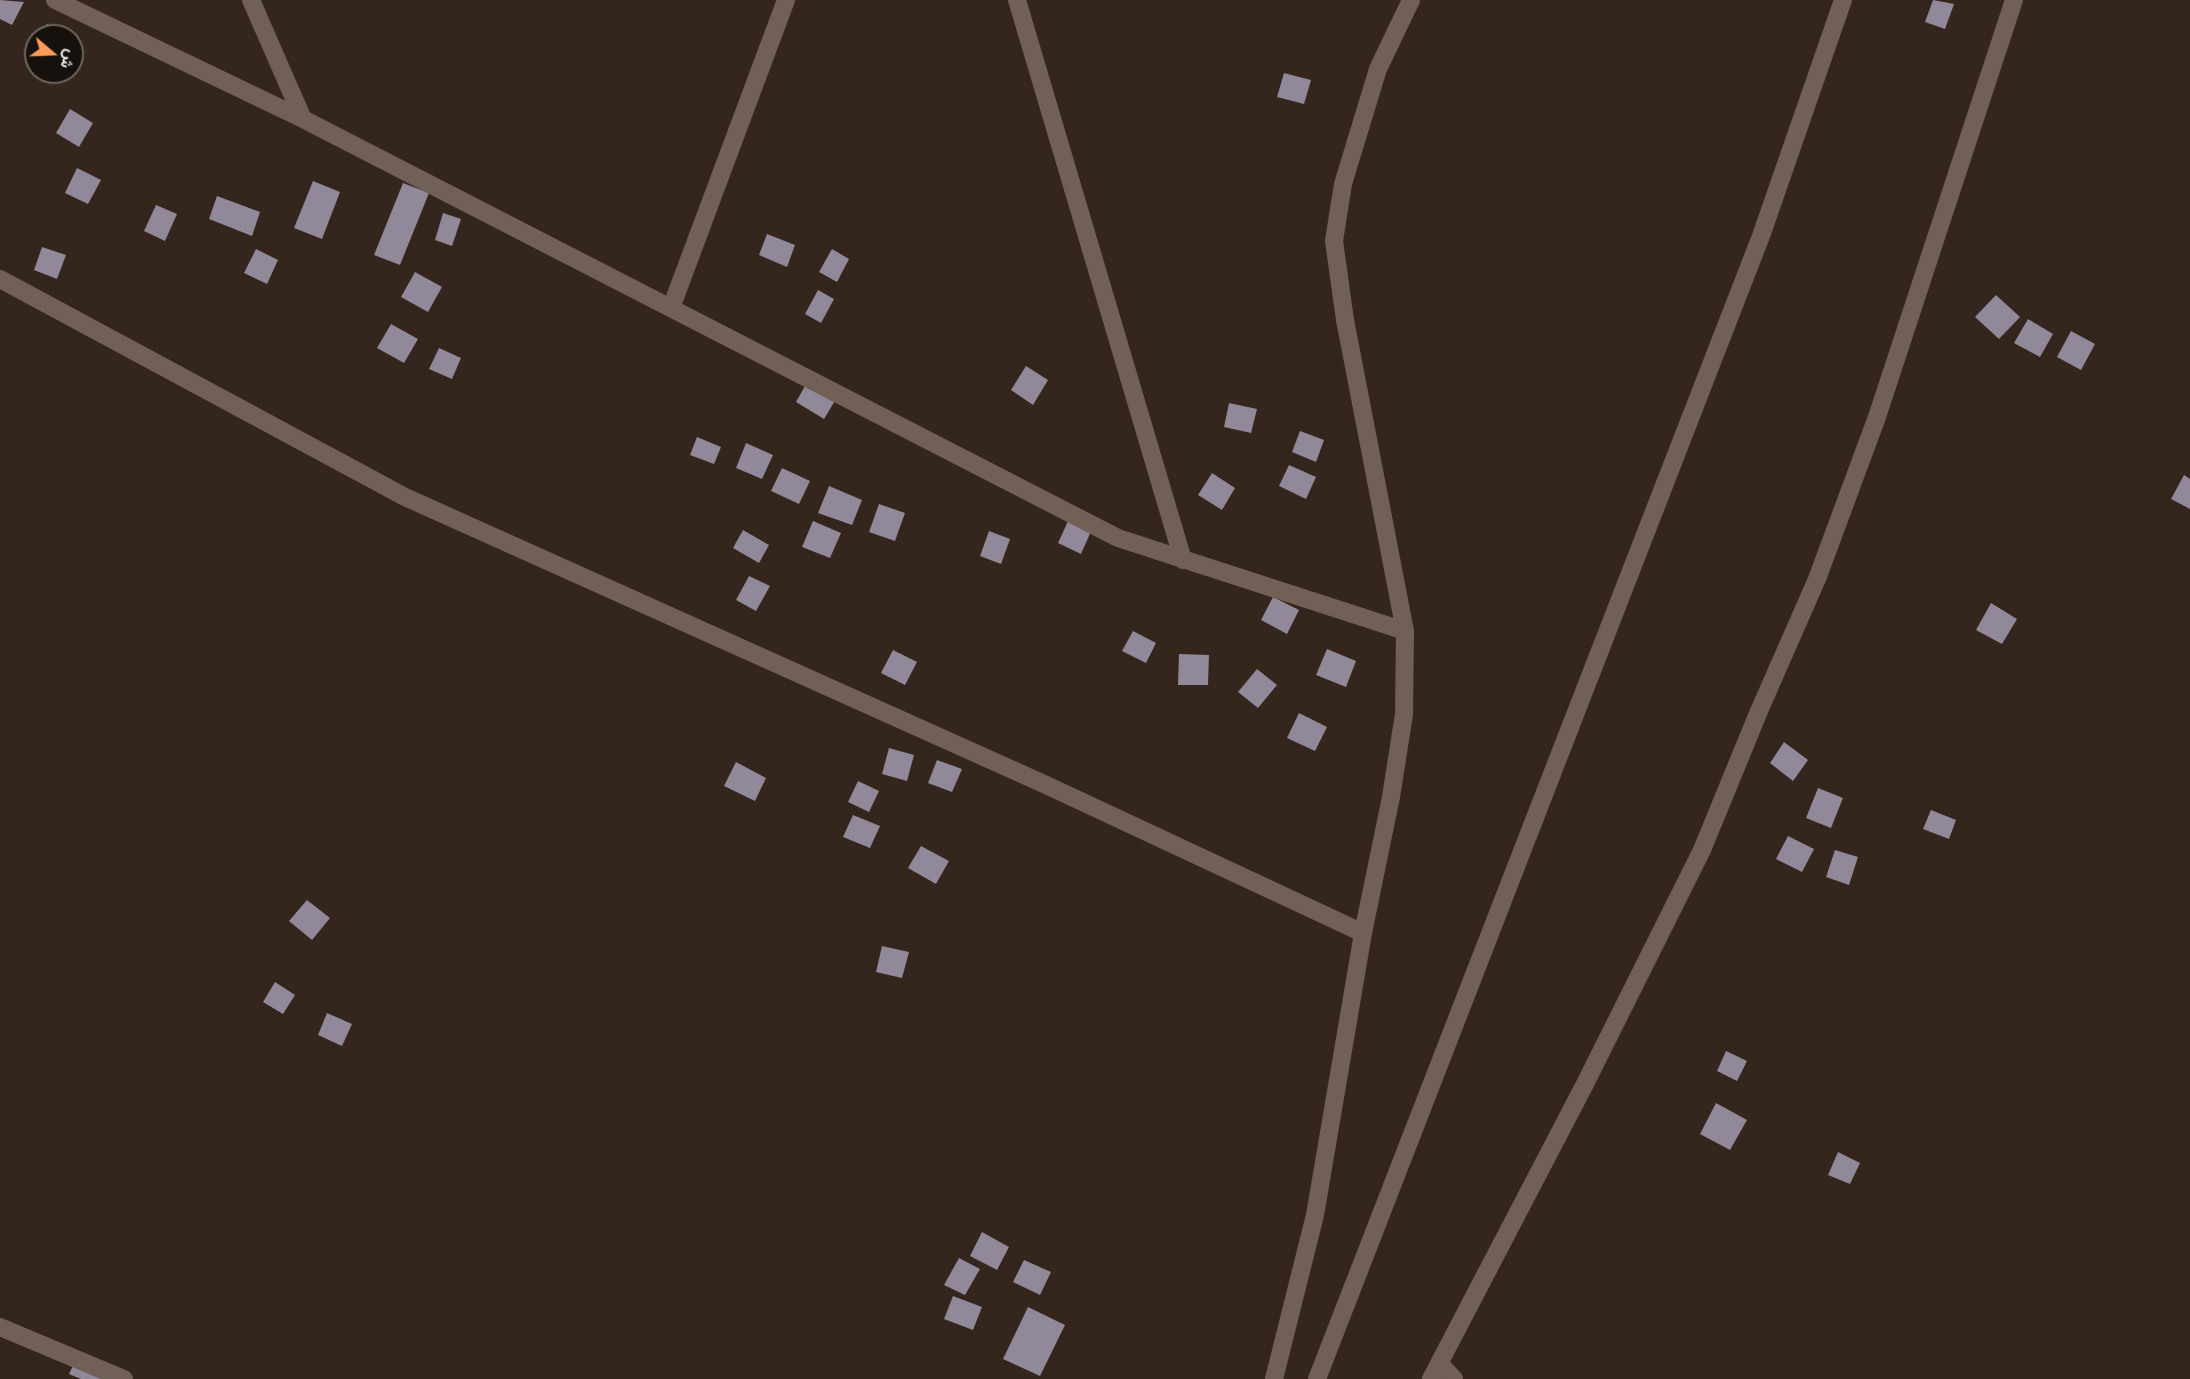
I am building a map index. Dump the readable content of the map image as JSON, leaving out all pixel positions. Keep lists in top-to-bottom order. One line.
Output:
{"north":"right"}
